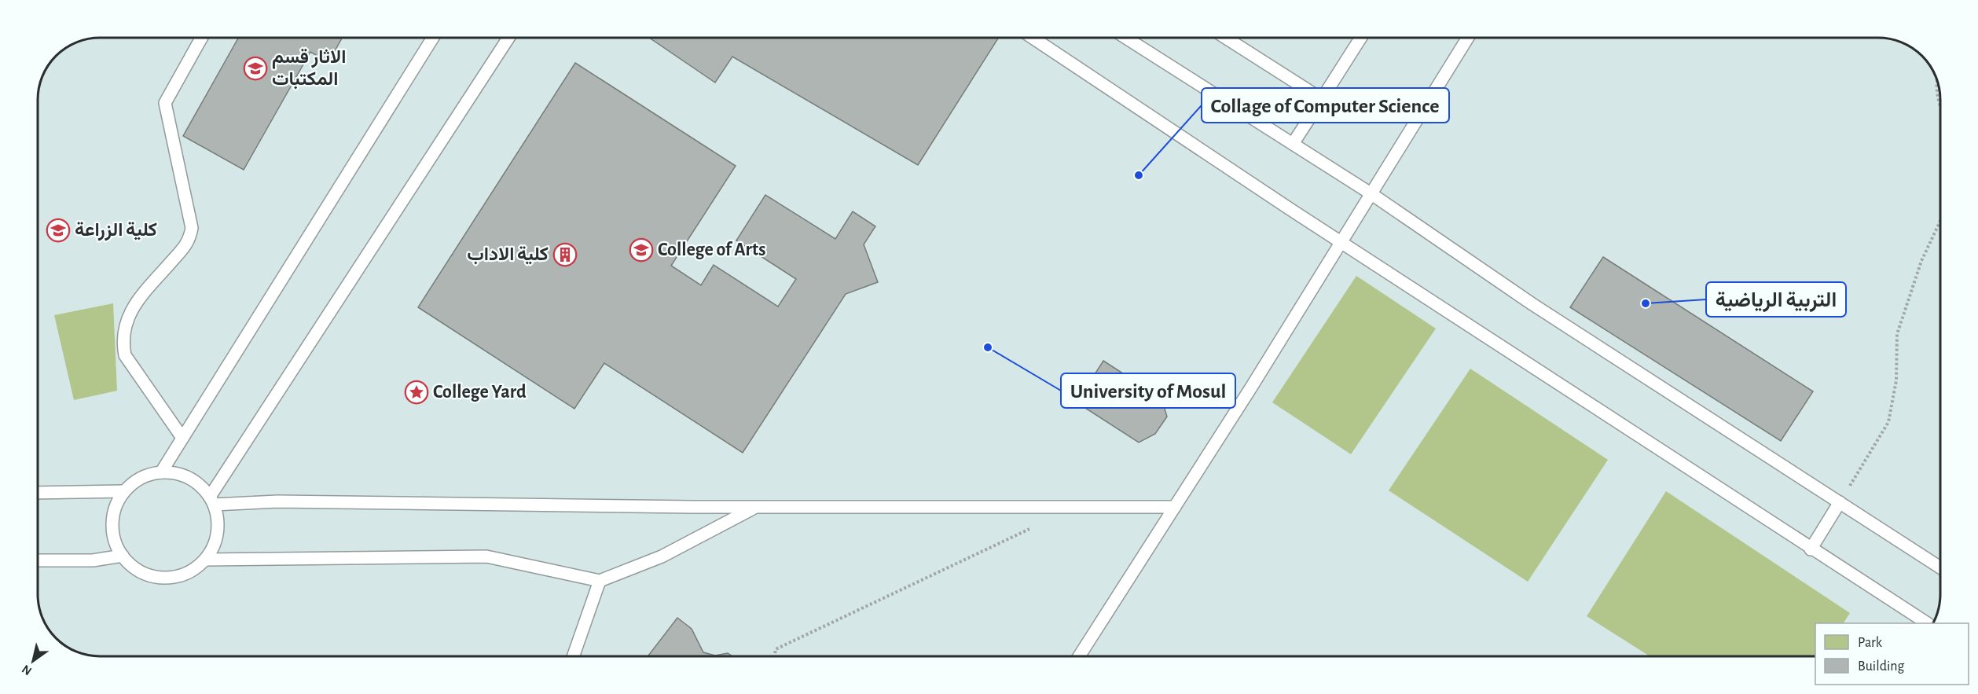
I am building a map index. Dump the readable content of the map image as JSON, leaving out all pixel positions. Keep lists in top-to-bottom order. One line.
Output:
{"places":{"school or university":["الاثار قسم المكتبات","كلية الزراعة","College of Arts"],"other":["Collage of Computer Science","التربية الرياضية","University of Mosul"],"building":["كلية الاداب"],"place":["College Yard"]},"legend":["Park","Building"],"north":"bottom left"}
